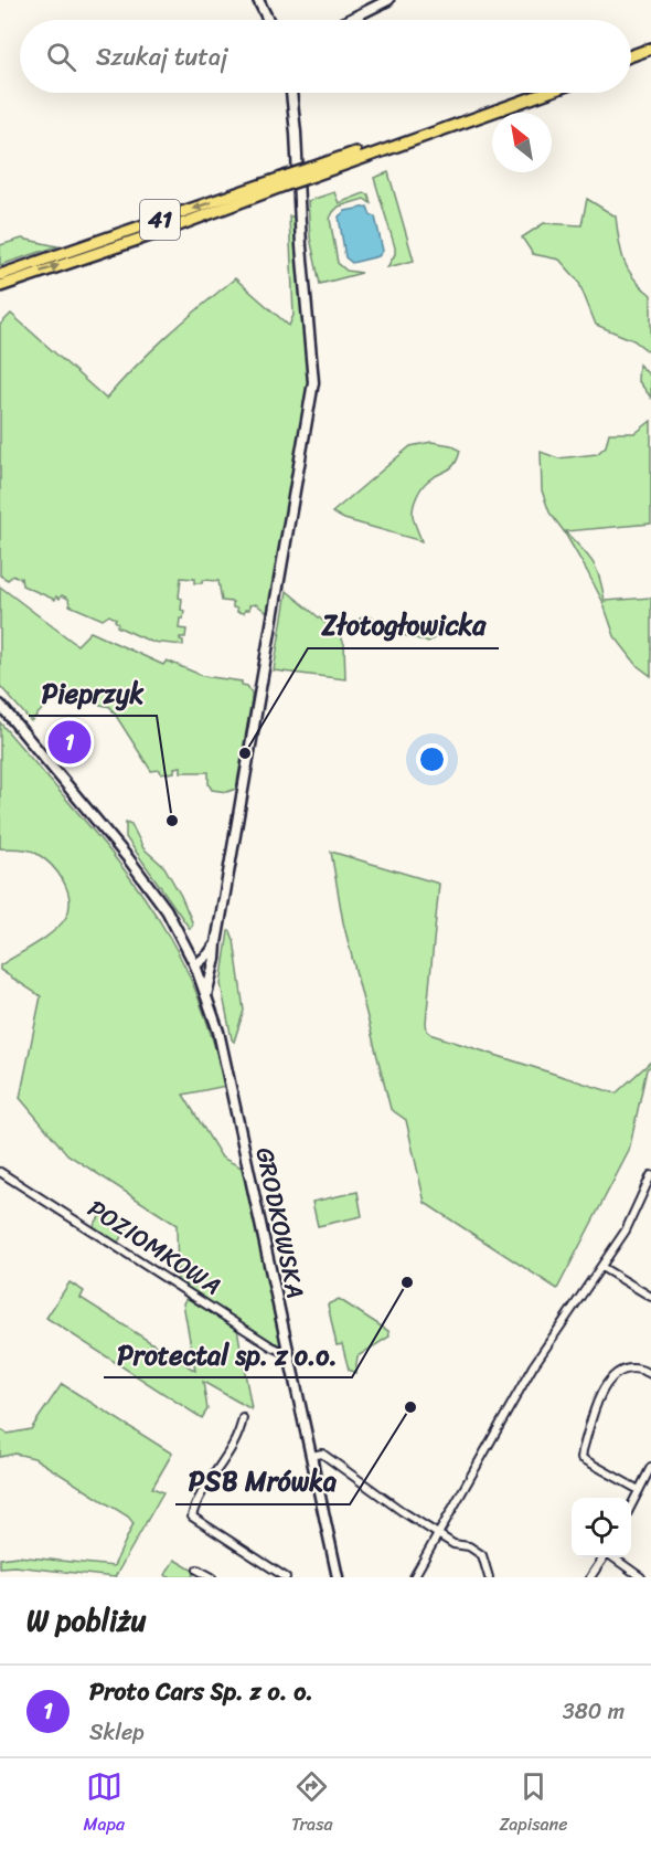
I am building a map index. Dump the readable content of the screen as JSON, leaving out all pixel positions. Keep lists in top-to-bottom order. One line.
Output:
{"streets":{"main road":["41","GRODKOWSKA"],"street":["POZIOMKOWA"]},"crossings":[["GRODKOWSKA","POZIOMKOWA"]],"places":["Złotogłowicka","Pieprzyk","Protectal sp. z o.o.","PSB Mrówka"],"north":"top left","page":{"search":"Szukaj tutaj","pins":"1","heading":"W pobliżu","list":[{"mark":"1","name":"Proto Cars Sp. z o. o.","note":"Sklep","value":"380 m"}],"nav":["Mapa","Trasa","Zapisane"]}}
